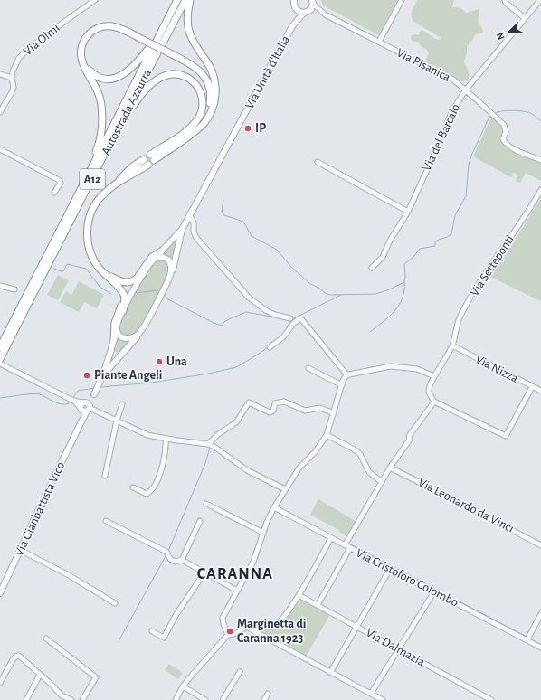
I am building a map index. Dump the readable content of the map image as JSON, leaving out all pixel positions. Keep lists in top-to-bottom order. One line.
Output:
{"streets":{"highway":["Autostrada Azzurra","A12"],"main road":["Via Unità d'Italia","Via Gianbattista Vico"],"street":["Via Olmi","Via Pisanica","Via del Barcaio","Via Setteponti","Via Nizza","Via Leonardo da Vinci","Via Cristoforo Colombo","Via Dalmazia"]},"crossings":[["Via Pisanica","Via Unità d'Italia"],["Via Pisanica","Via del Barcaio"],["Via Setteponti","Via Nizza"]],"districts":["CARANNA"],"places":["IP","Una","Piante Angeli","Marginetta di Caranna 1923"],"north":"bottom left"}
